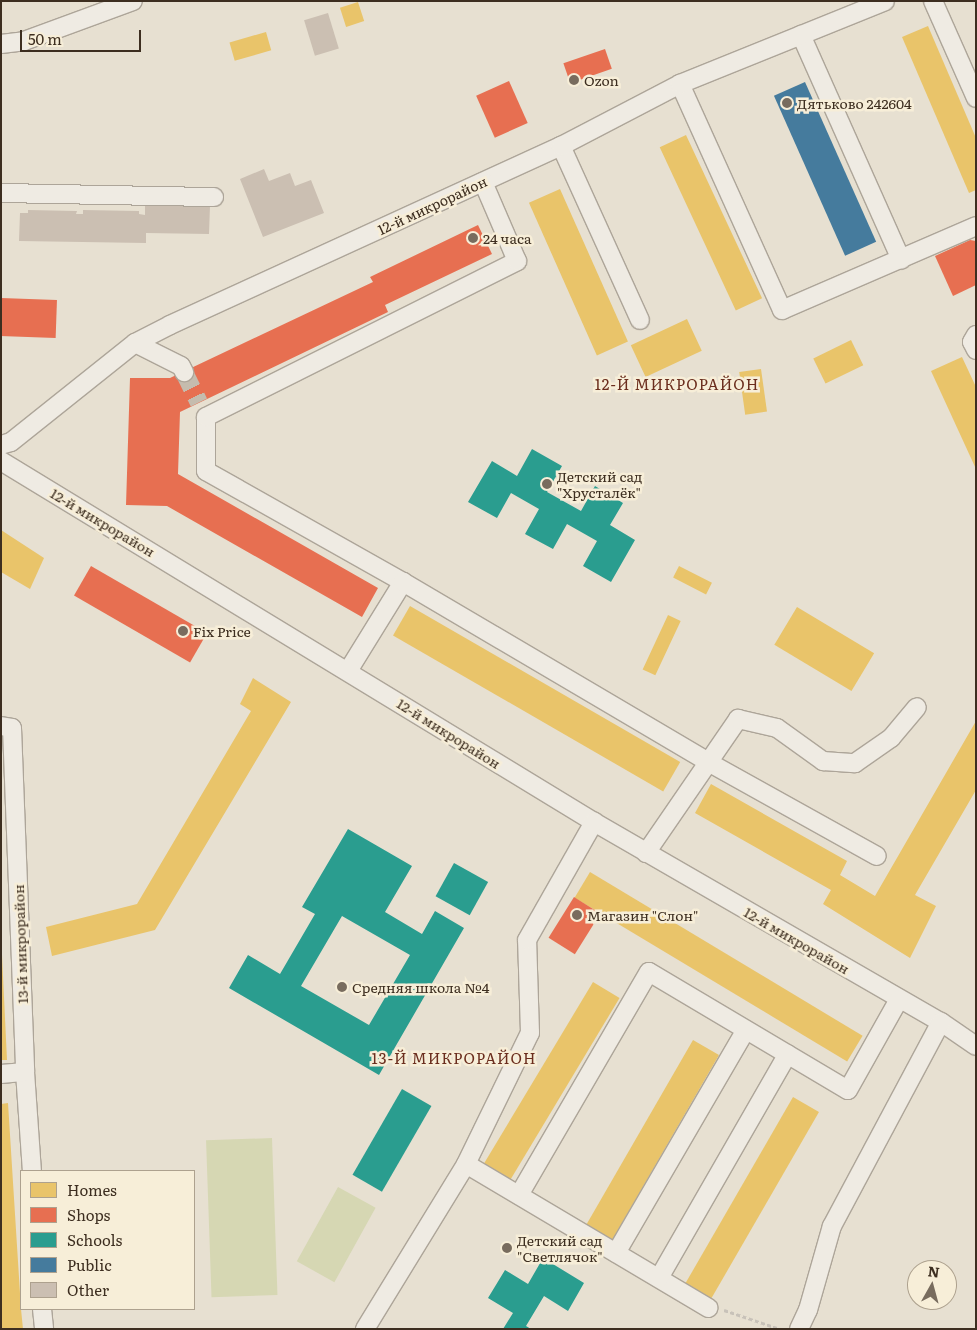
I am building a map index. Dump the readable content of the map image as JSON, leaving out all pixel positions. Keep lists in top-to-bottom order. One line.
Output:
{"streets":{"street":["12-й микрорайон","13-й микрорайон"]},"districts":["12-Й МИКРОРАЙОН","13-Й МИКРОРАЙОН"],"places":["Ozon","Дятьково 242604","24 часа","Детский сад \"Хрусталёк\"","Fix Price","Магазин \"Слон\"","Средняя школа №4","Детский сад \"Светлячок\""],"legend":["Homes","Shops","Schools","Public","Other"],"scale_bar":"50 m","north":"top"}
